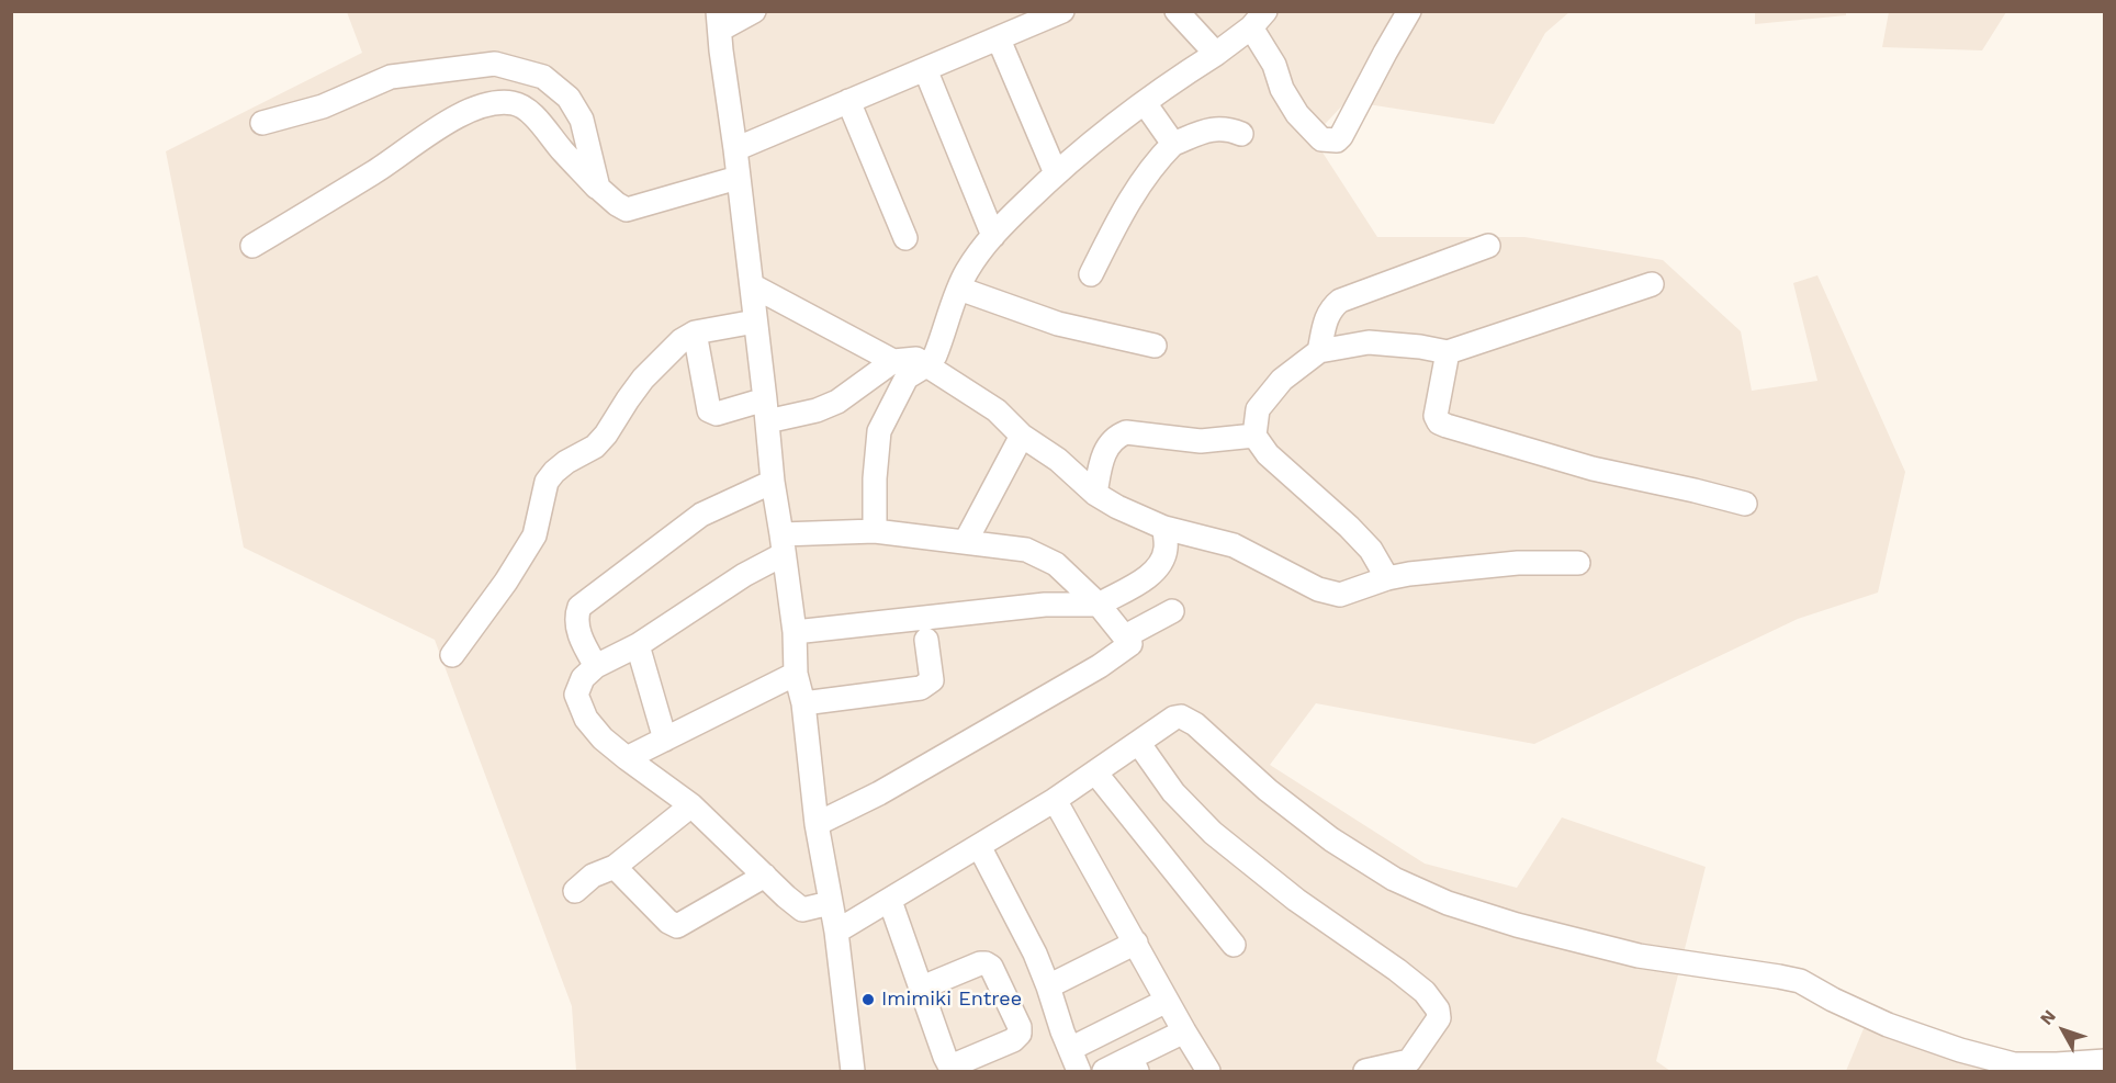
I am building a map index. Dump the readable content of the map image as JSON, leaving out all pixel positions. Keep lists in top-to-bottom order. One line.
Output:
{"places":["Imimiki Entree"],"north":"top left"}
